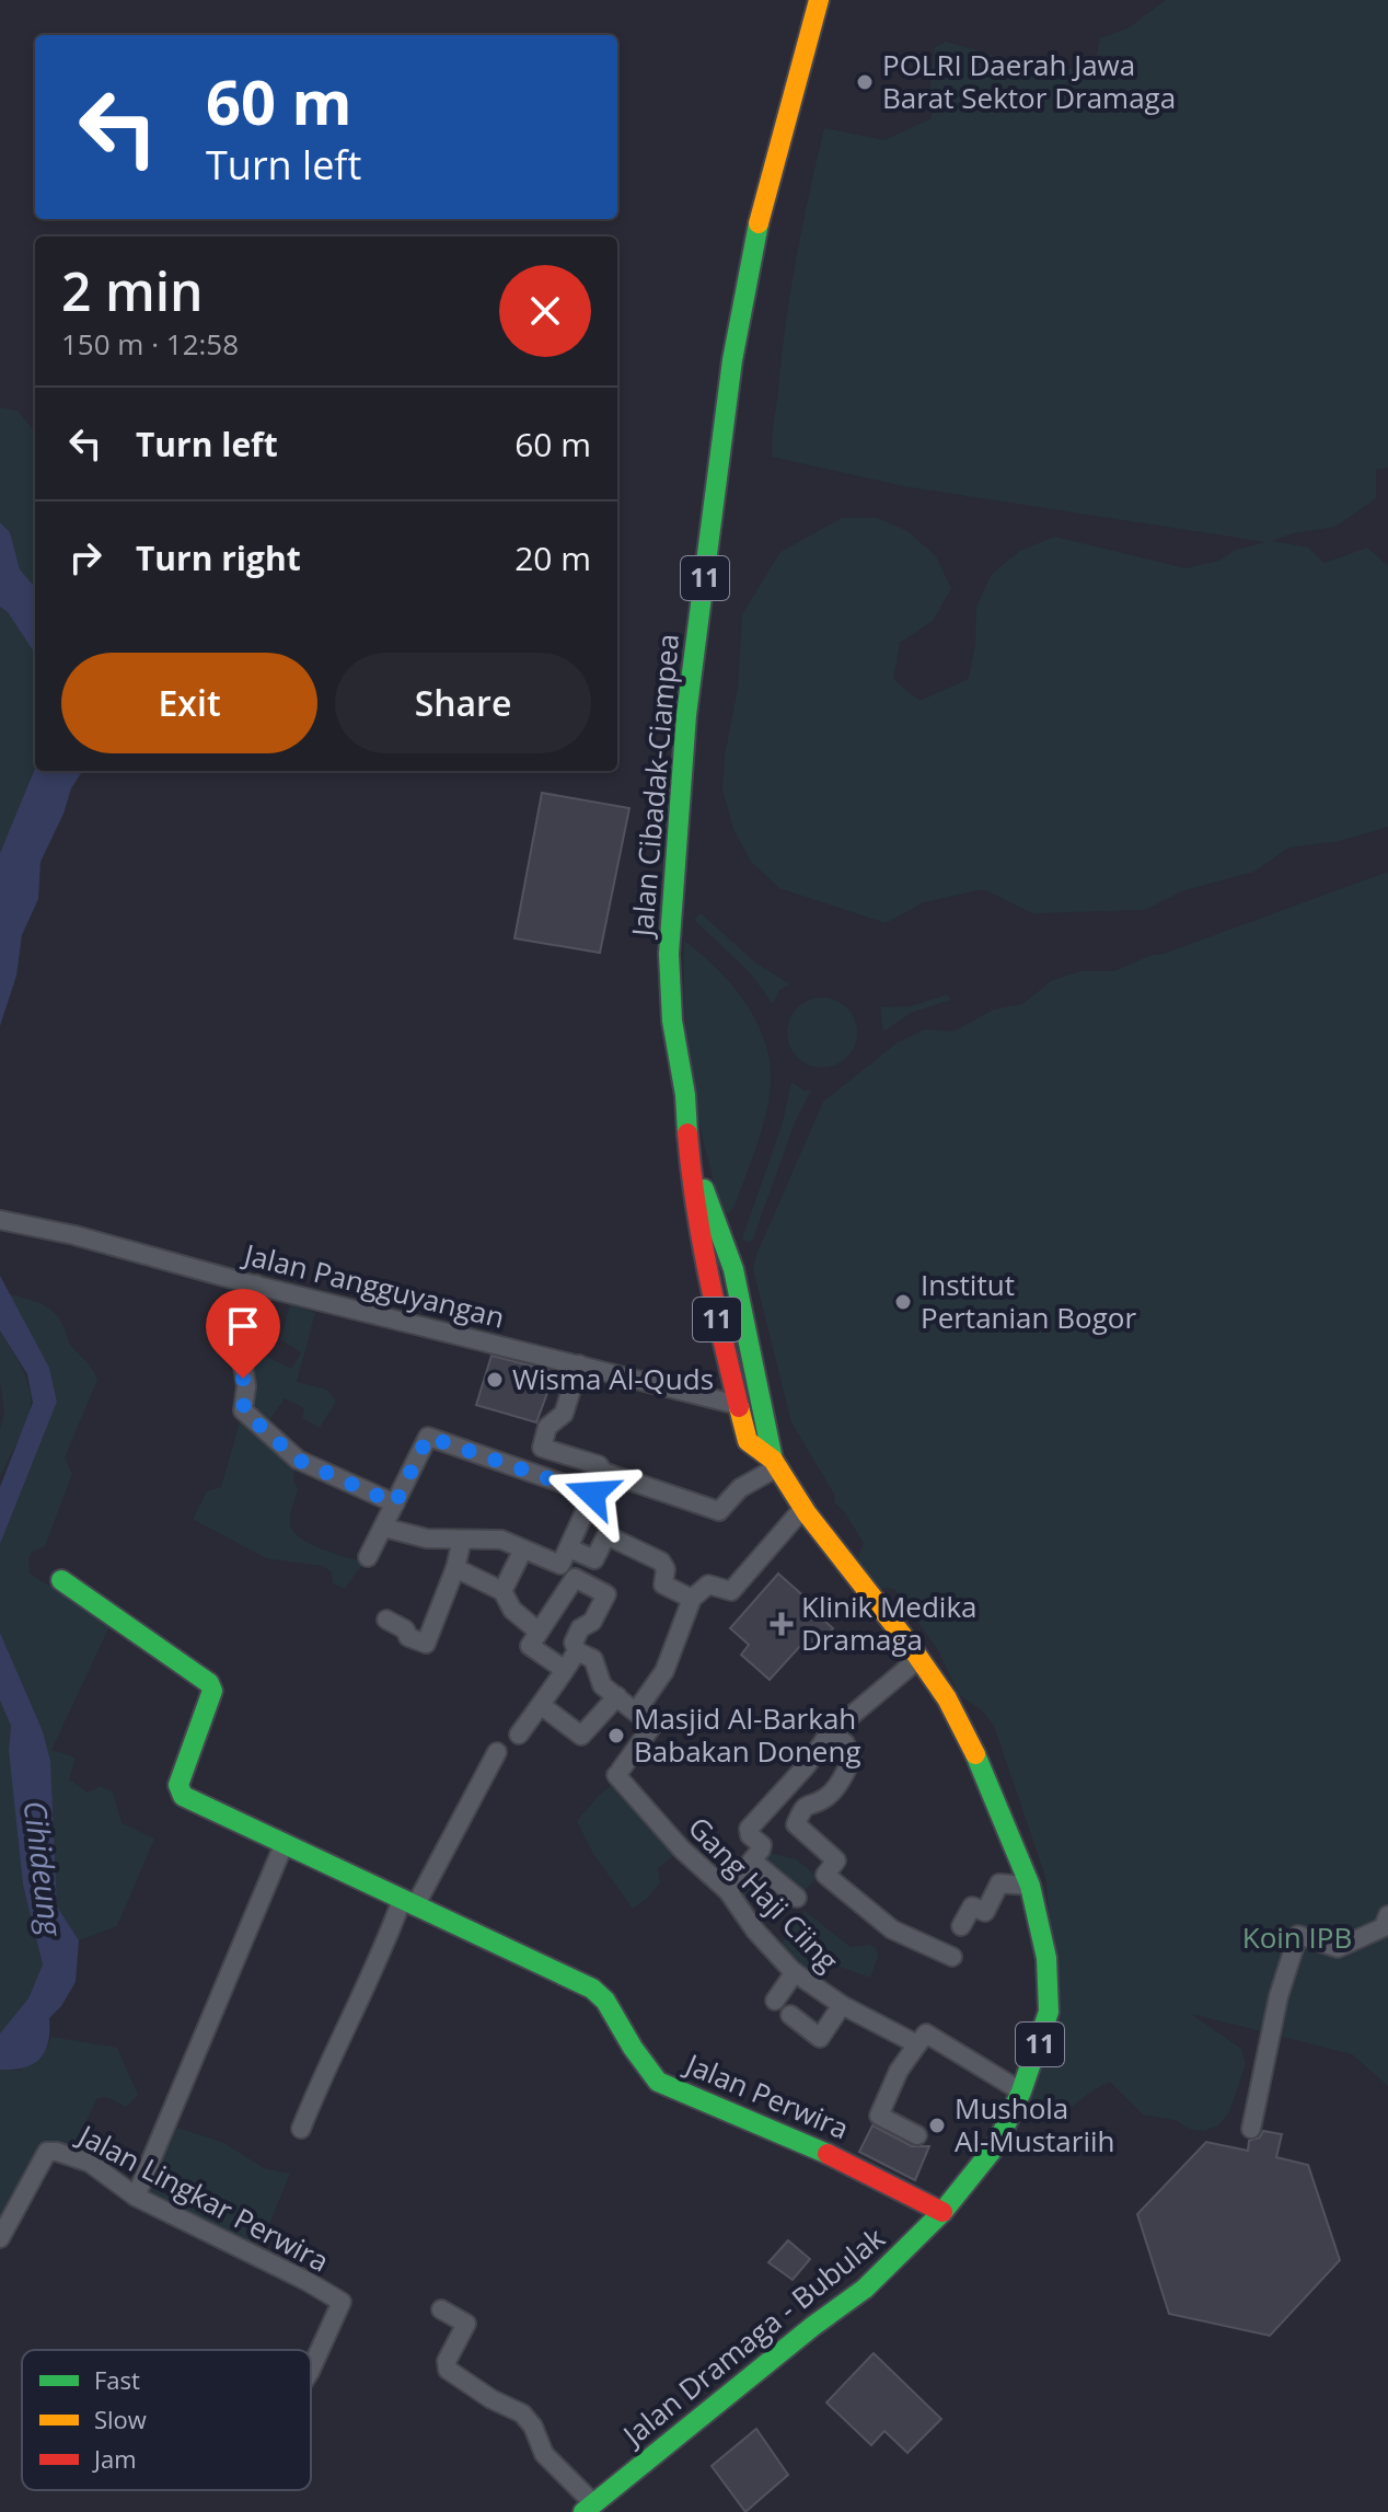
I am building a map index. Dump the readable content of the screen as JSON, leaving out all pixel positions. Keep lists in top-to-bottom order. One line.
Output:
{"streets":{"main road":["11","Jalan Cibadak-Ciampea","Jalan Perwira","Jalan Dramaga - Bubulak"],"street":["Jalan Pangguyangan","Gang Haji Ciing","Jalan Lingkar Perwira"]},"crossings":[["11","Jalan Cibadak-Ciampea"],["11","Jalan Pangguyangan"],["11","Jalan Dramaga - Bubulak"],["Gang Haji Ciing","Jalan Dramaga - Bubulak"],["Jalan Perwira","Jalan Dramaga - Bubulak"]],"water":["Cihideung"],"parks":["Koin IPB"],"places":{"other":["POLRI Daerah Jawa Barat Sektor Dramaga","Institut Pertanian Bogor","Wisma Al-Quds","Masjid Al-Barkah Babakan Doneng","Mushola Al-Mustariih"],"health":["Klinik Medika Dramaga"]},"legend":["Fast","Slow","Jam"],"page":{"turn":["60 m","Turn left"],"heading":["2 min","150 m · 12:58"],"list":[{"name":"Turn left","value":"60 m"},{"name":"Turn right","value":"20 m"}],"buttons":["Exit","Share"]}}
